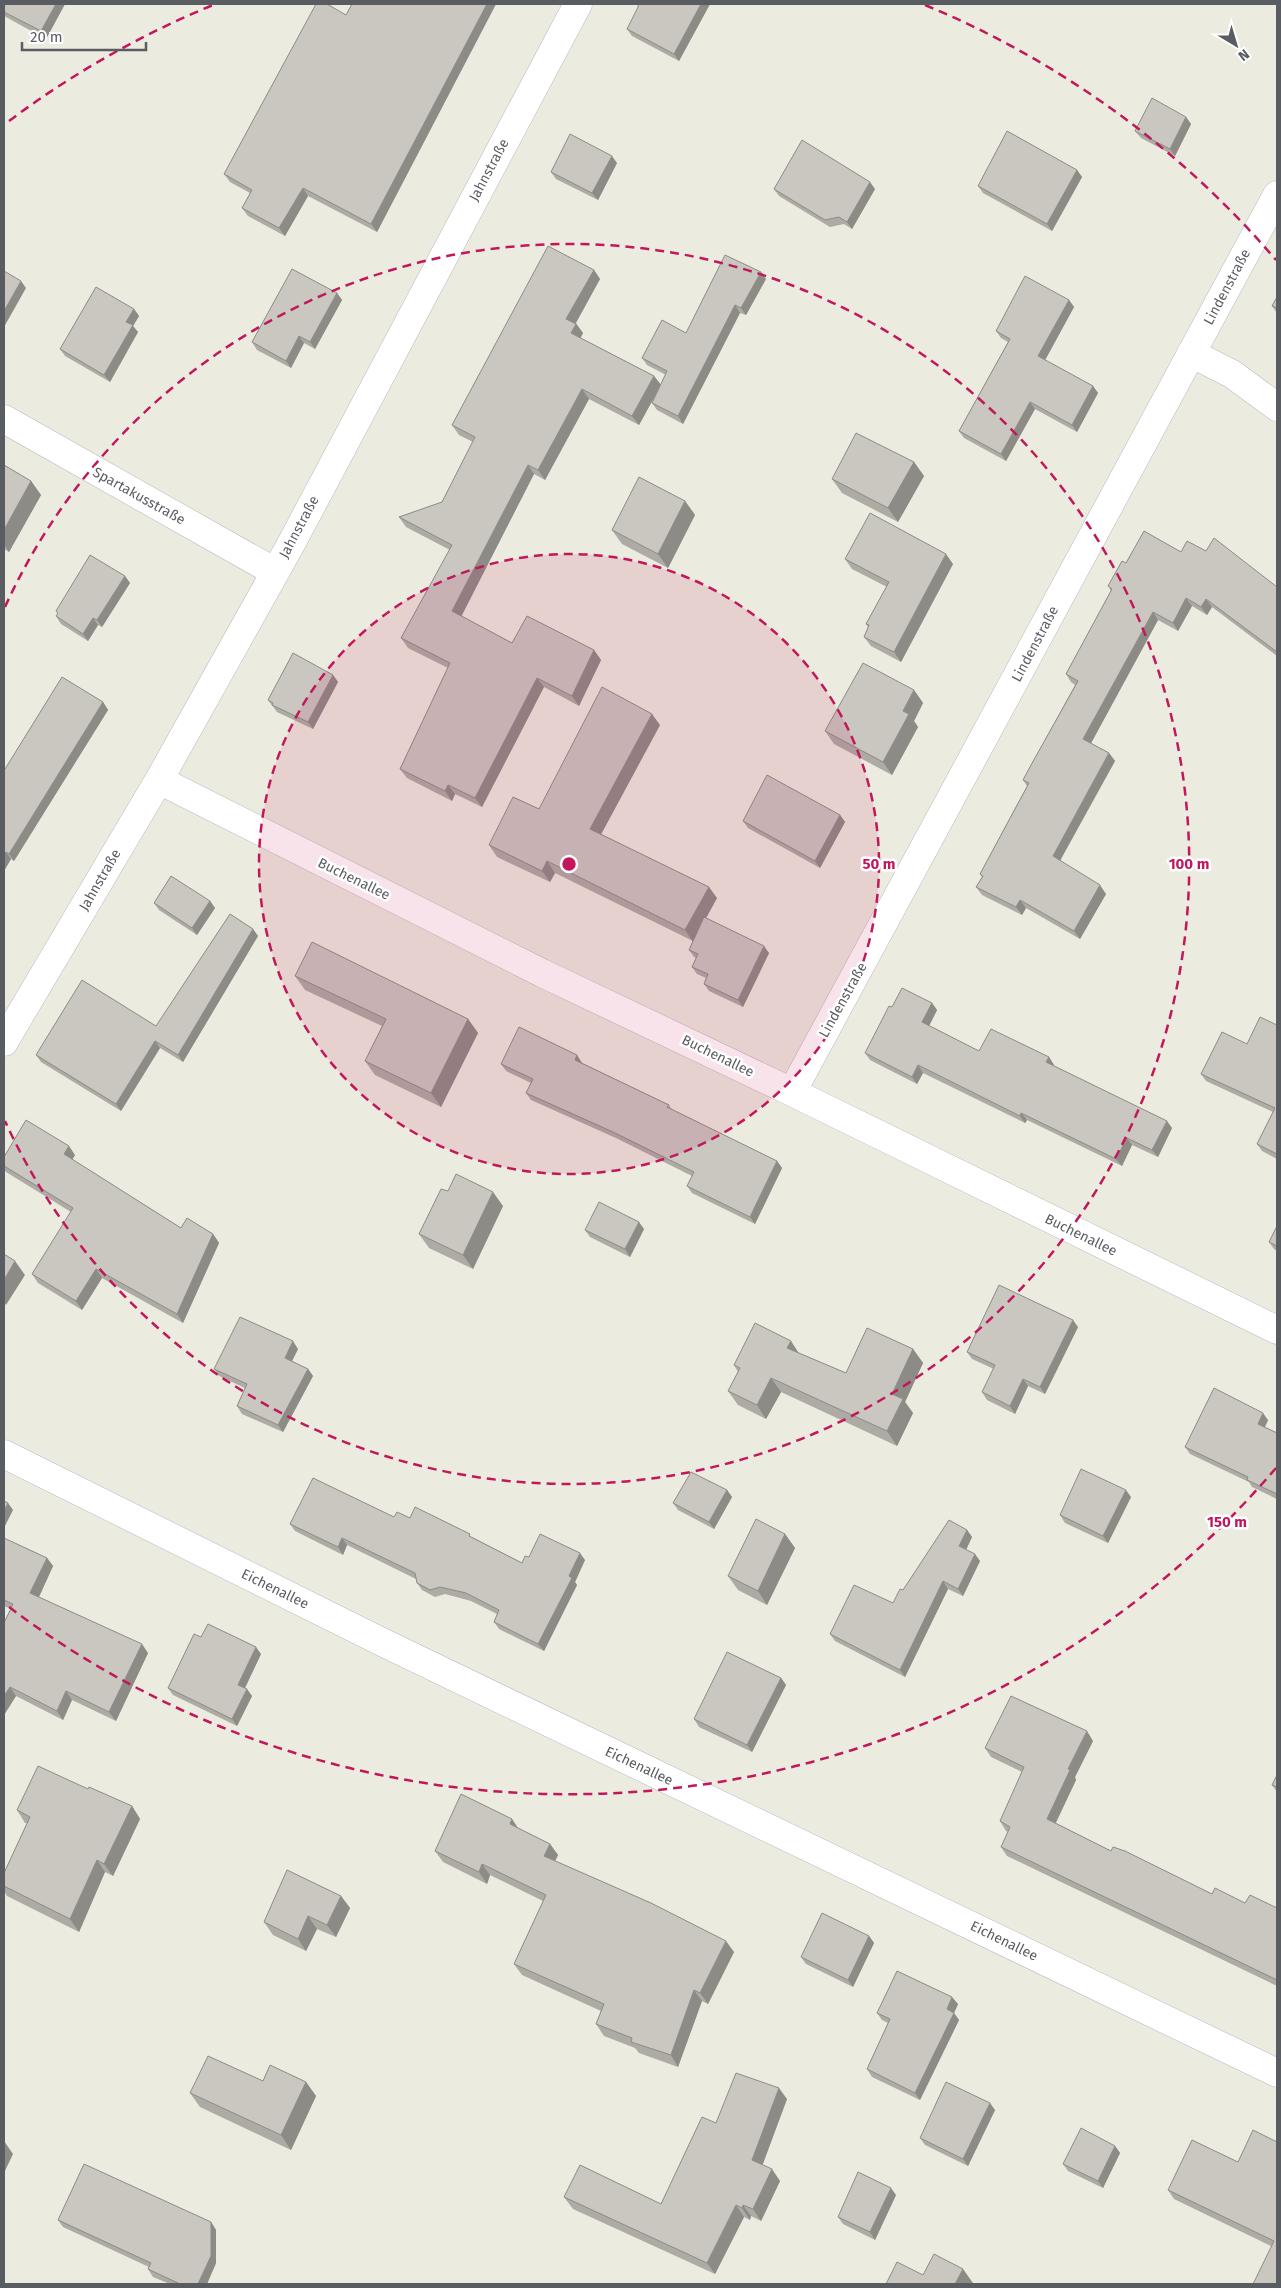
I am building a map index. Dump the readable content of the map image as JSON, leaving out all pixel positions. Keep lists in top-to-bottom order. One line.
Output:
{"streets":{"street":["Jahnstraße","Lindenstraße","Spartakusstraße","Buchenallee","Eichenallee"]},"crossings":[["Jahnstraße","Spartakusstraße"],["Jahnstraße","Buchenallee"],["Lindenstraße","Buchenallee"]],"scale_bar":"20 m","north":"bottom right","rings":["50 m","100 m","150 m"]}
